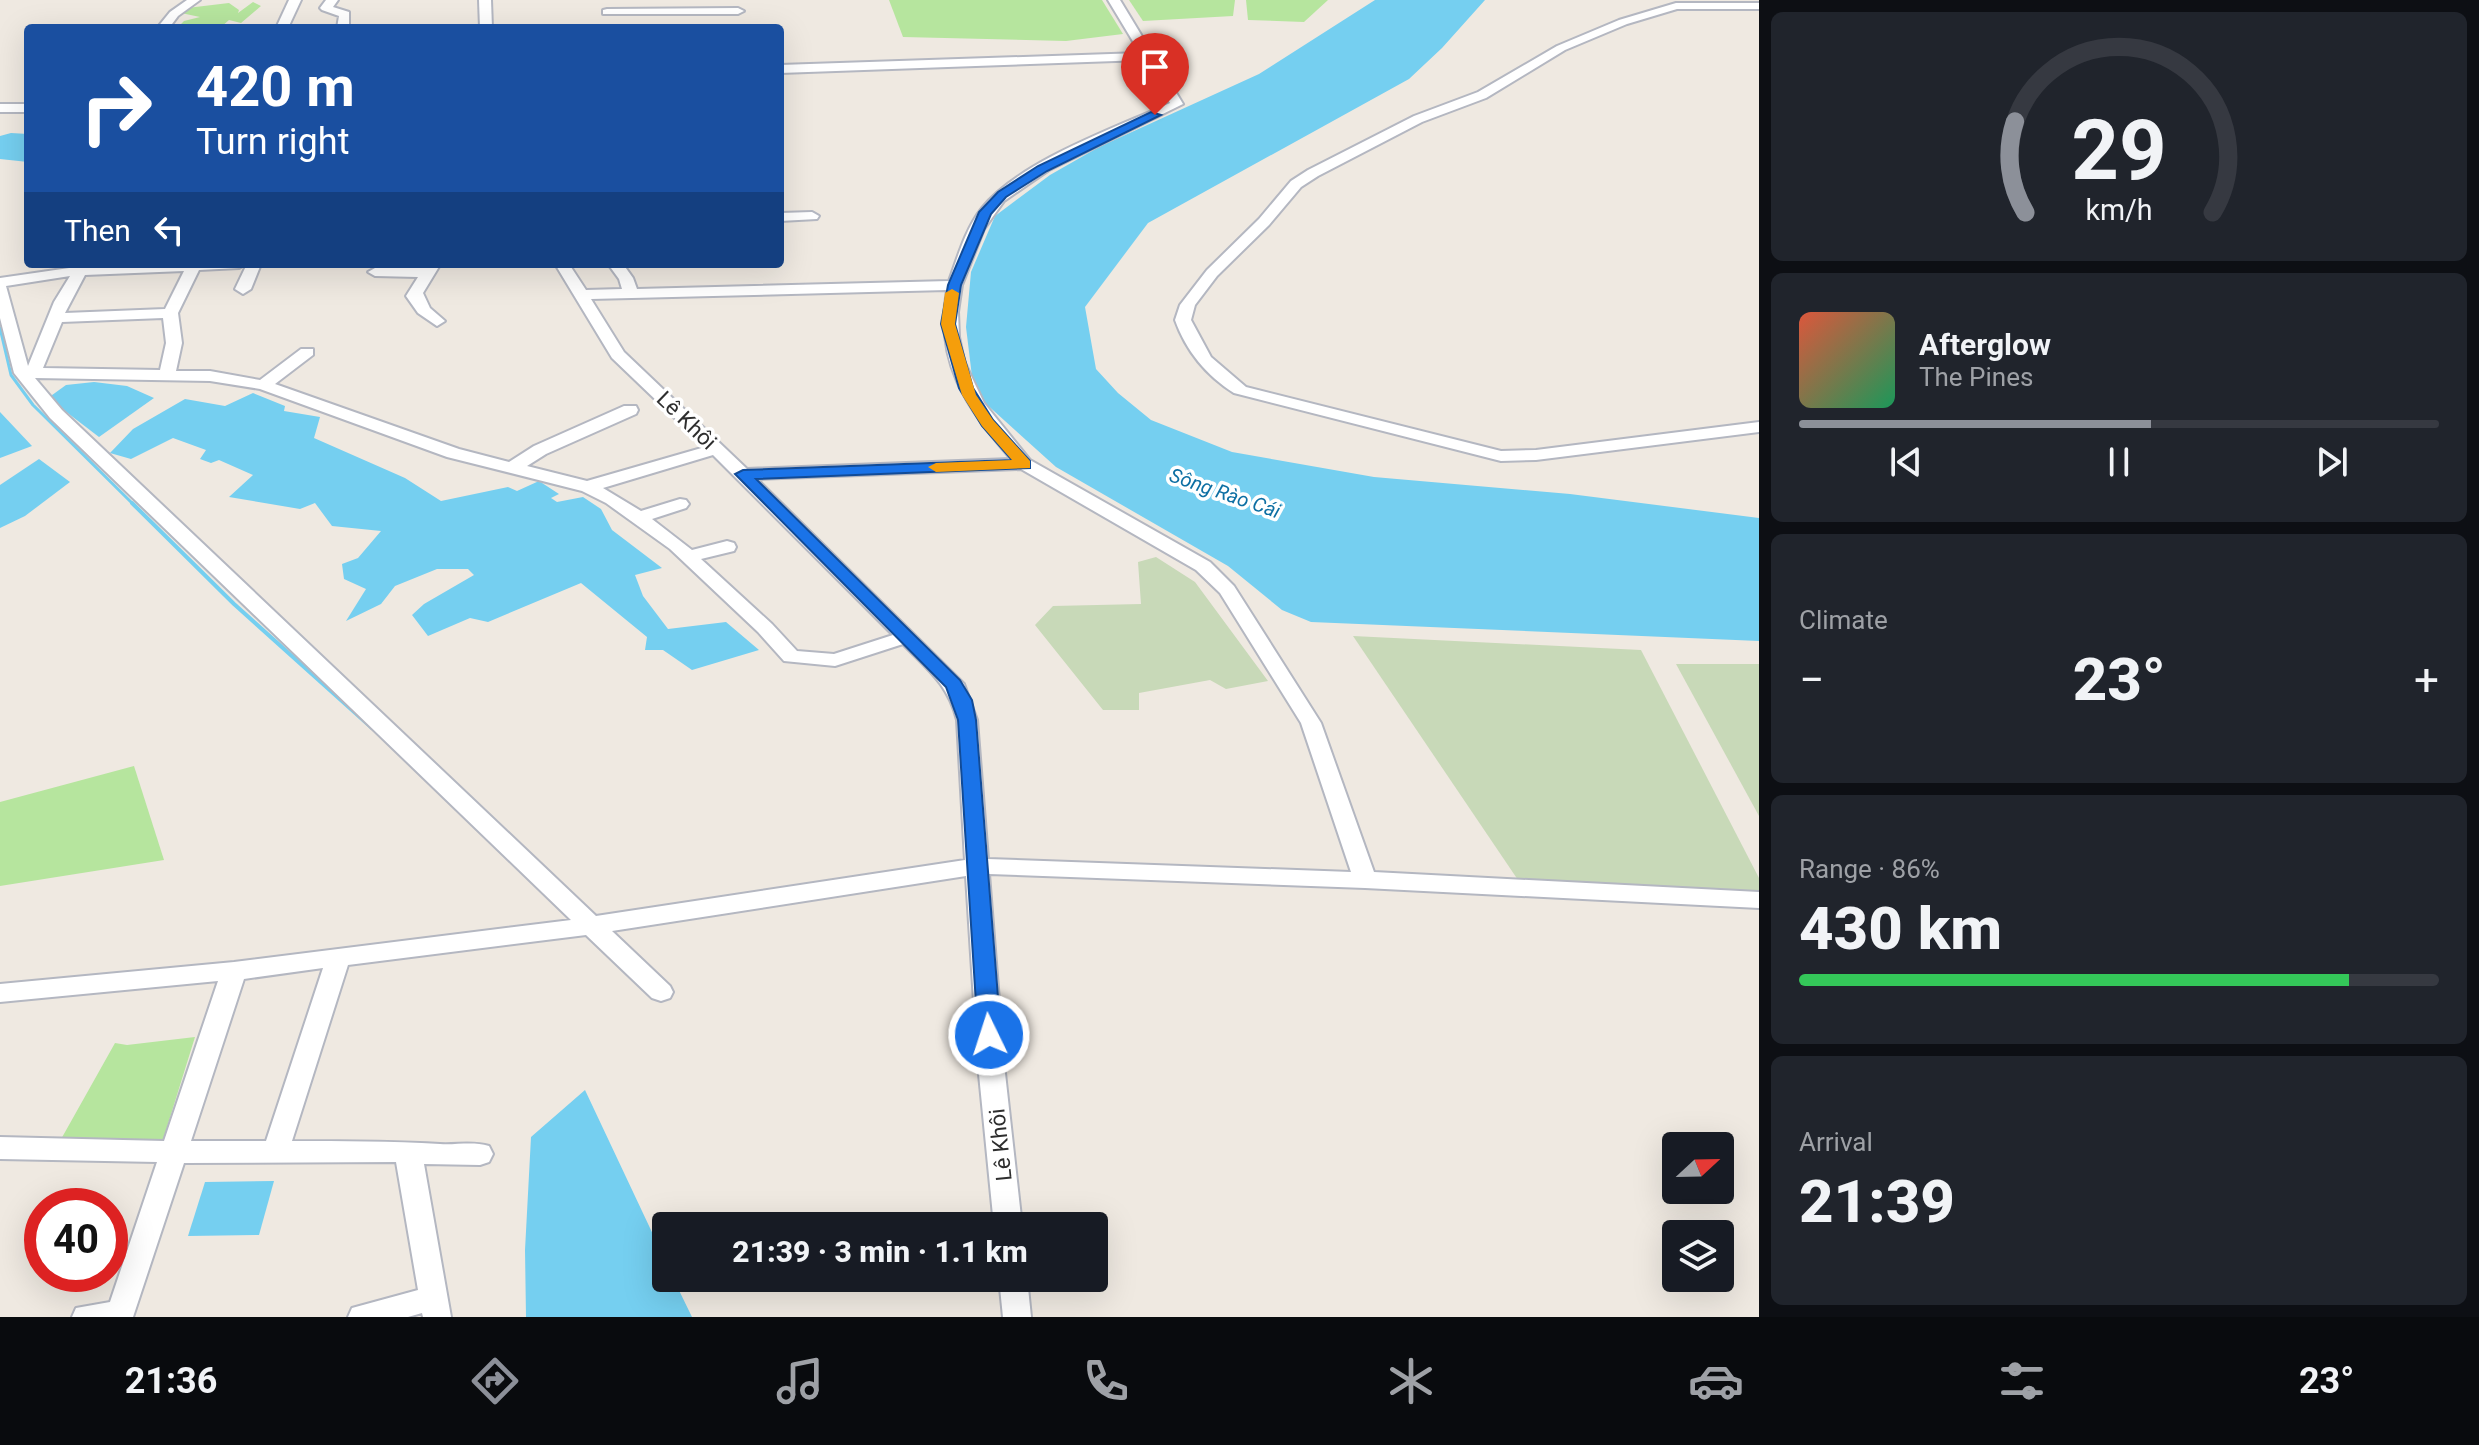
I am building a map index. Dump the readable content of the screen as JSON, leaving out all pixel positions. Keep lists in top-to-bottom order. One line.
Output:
{"streets":{"street":["Lê Khôi"]},"water":["Sông Rào Cái"],"north":"right","page":{"turn":["420 m","Turn right"],"then":"Then","song":["Afterglow","The Pines"],"tile":["Climate",["Range · 86%","430 km"],["Arrival","21:39"]],"heat":["−","23°","+"],"limit":"40","trip":"21:39 · 3 min · 1.1 km","tabs":["21:36","23°"],"gauge":["29","km/h"]}}
